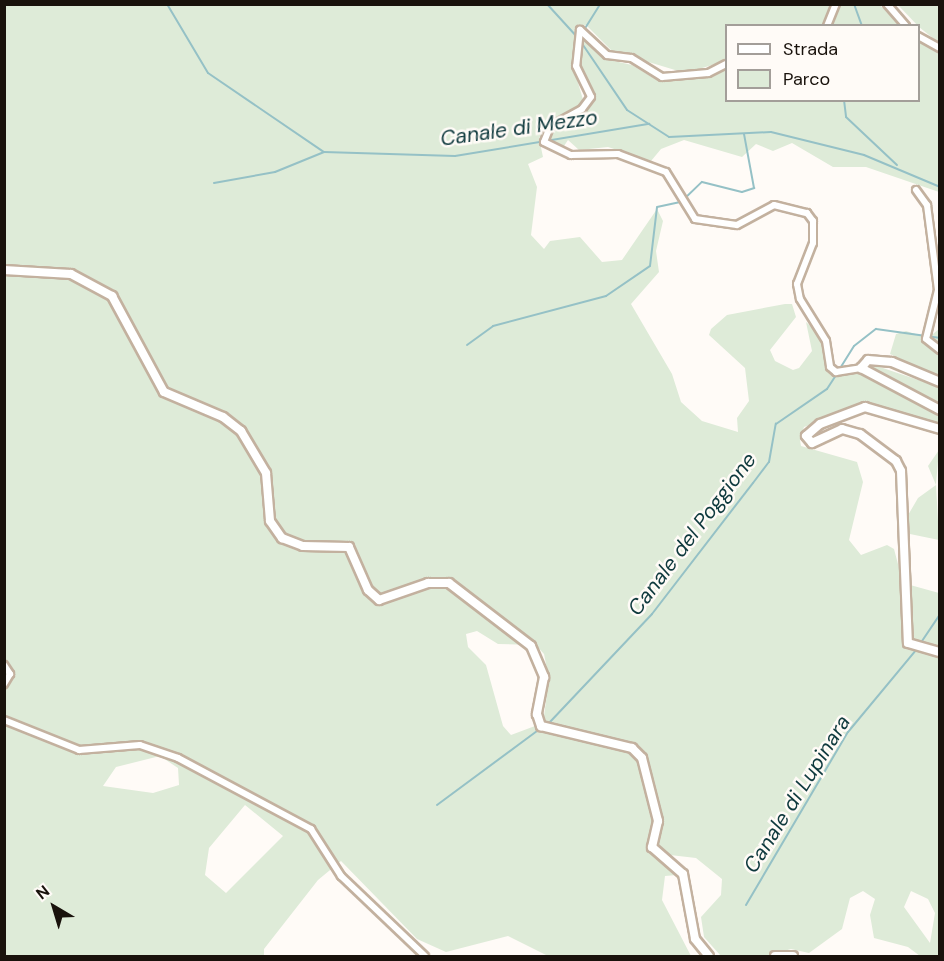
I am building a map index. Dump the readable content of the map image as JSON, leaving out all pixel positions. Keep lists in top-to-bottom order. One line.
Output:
{"water":["Canale di Mezzo","Canale del Poggione","Canale di Lupinara"],"legend":["Strada","Parco"],"north":"top left"}
